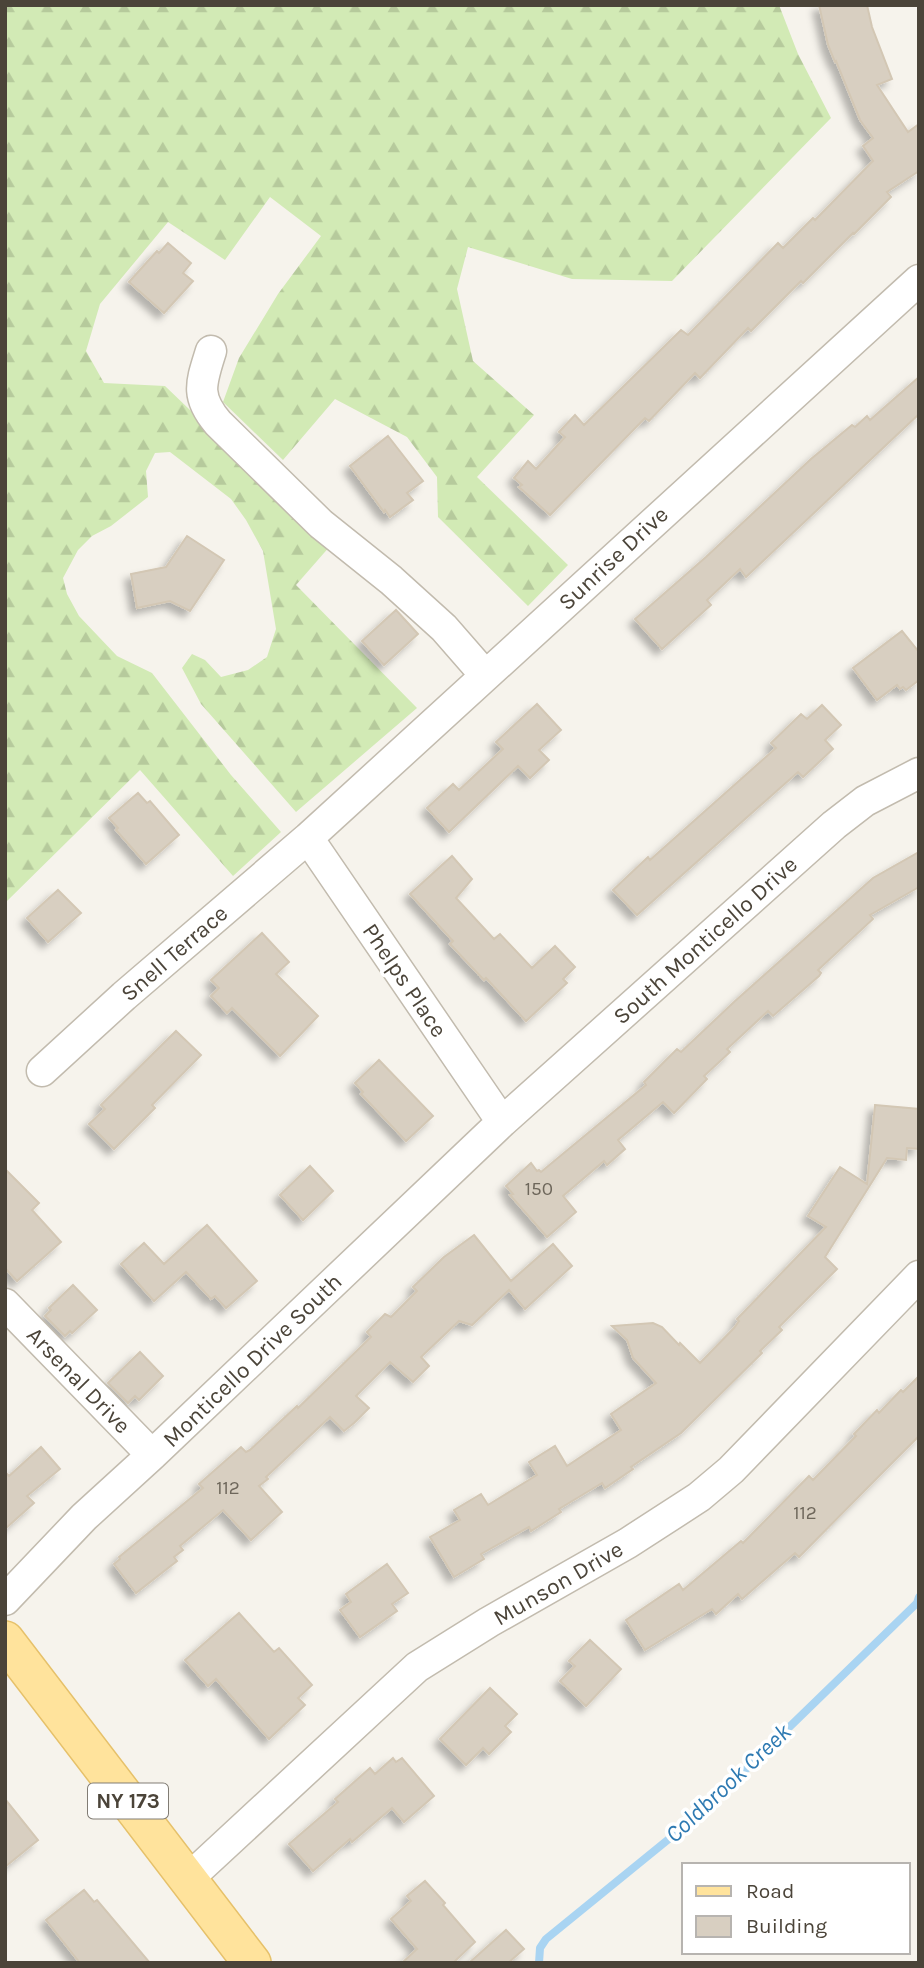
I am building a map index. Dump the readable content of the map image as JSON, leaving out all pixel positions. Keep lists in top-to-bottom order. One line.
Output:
{"streets":{"main road":["NY 173"],"street":["Sunrise Drive","South Monticello Drive","Snell Terrace","Phelps Place","Monticello Drive South","Arsenal Drive","Munson Drive"]},"crossings":[["Sunrise Drive","Snell Terrace"],["Sunrise Drive","Phelps Place"],["South Monticello Drive","Phelps Place"],["South Monticello Drive","Monticello Drive South"],["Snell Terrace","Phelps Place"],["Phelps Place","Monticello Drive South"],["Monticello Drive South","Arsenal Drive"],["Munson Drive","NY 173"]],"water":["Coldbrook Creek"],"house_numbers":["150","112","112"],"legend":["Road","Building"]}
